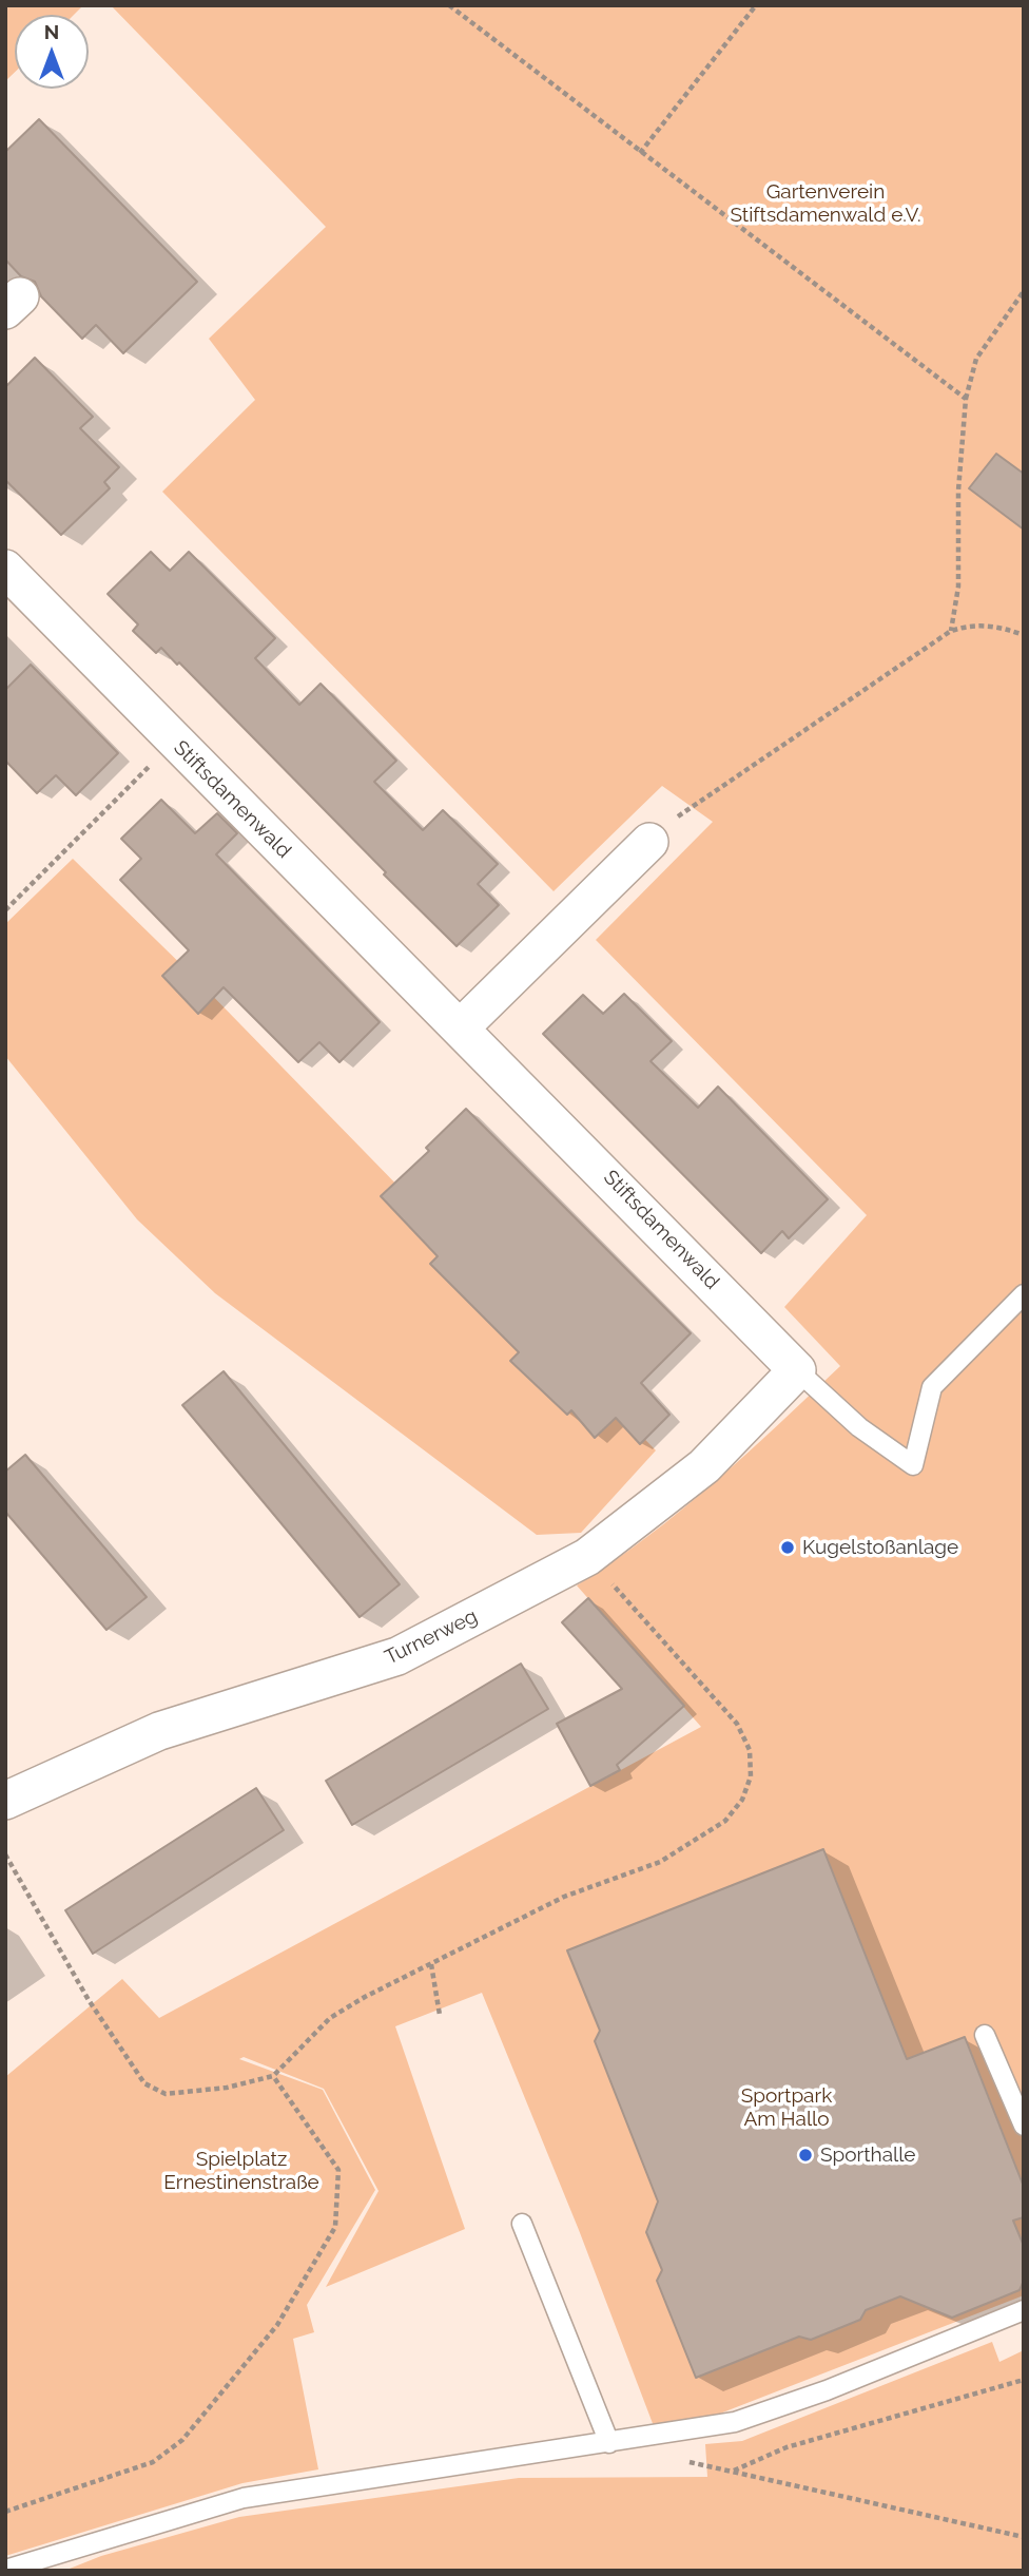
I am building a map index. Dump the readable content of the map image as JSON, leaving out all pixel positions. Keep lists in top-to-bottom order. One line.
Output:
{"streets":{"street":["Stiftsdamenwald","Turnerweg"]},"crossings":[["Stiftsdamenwald","Turnerweg"]],"parks":["Gartenverein Stiftsdamenwald e.V.","Sportpark Am Hallo","Spielplatz Ernestinenstraße"],"places":["Kugelstoßanlage","Sporthalle"],"north":"top"}
